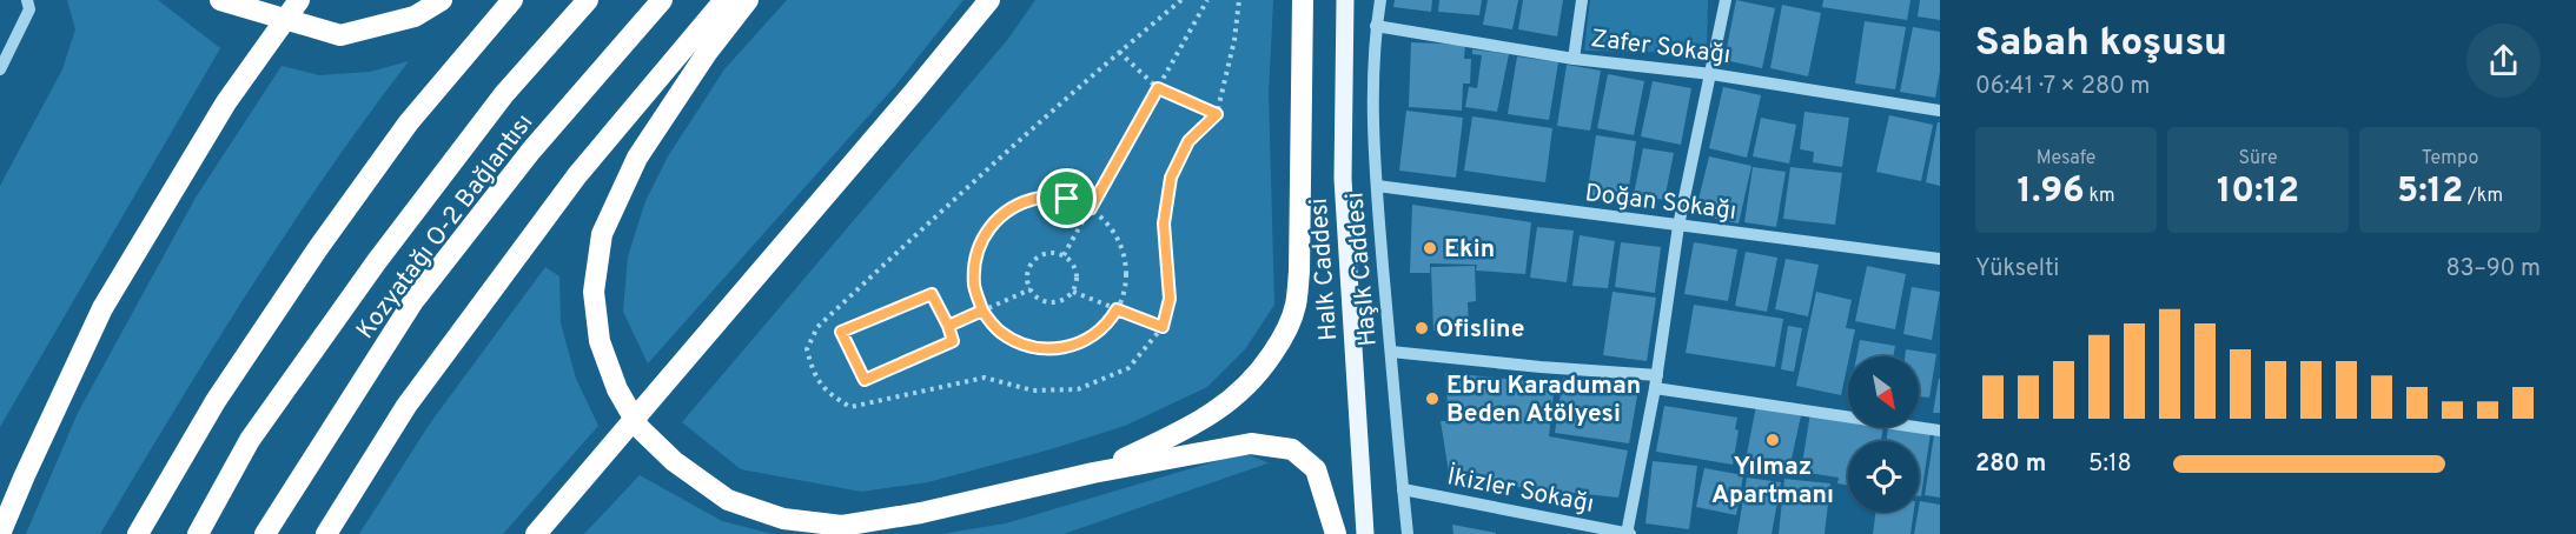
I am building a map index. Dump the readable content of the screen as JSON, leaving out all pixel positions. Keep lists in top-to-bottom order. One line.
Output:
{"streets":{"highway":["Kozyatağı O-2 Bağlantısı"],"main road":["Halk Caddesi"],"street":["Zafer Sokağı","Doğan Sokağı","Haşlk Caddesi","İkizler Sokağı"]},"crossings":[["Zafer Sokağı","Haşlk Caddesi"],["Doğan Sokağı","Haşlk Caddesi"],["Haşlk Caddesi","İkizler Sokağı"]],"places":["Ekin","Ofisline","Ebru Karaduman Beden Atölyesi","Yılmaz Apartmanı"],"north":"bottom right","page":{"heading":["Sabah koşusu","06:41 · 7 × 280 m"],"stats":[["Mesafe","1.96 km"],["Süre","10:12"],["Tempo","5:12 /km"]],"chart":["Yükselti","83–90 m"],"list":[{"name":"280 m","note":"5:18"}]}}
